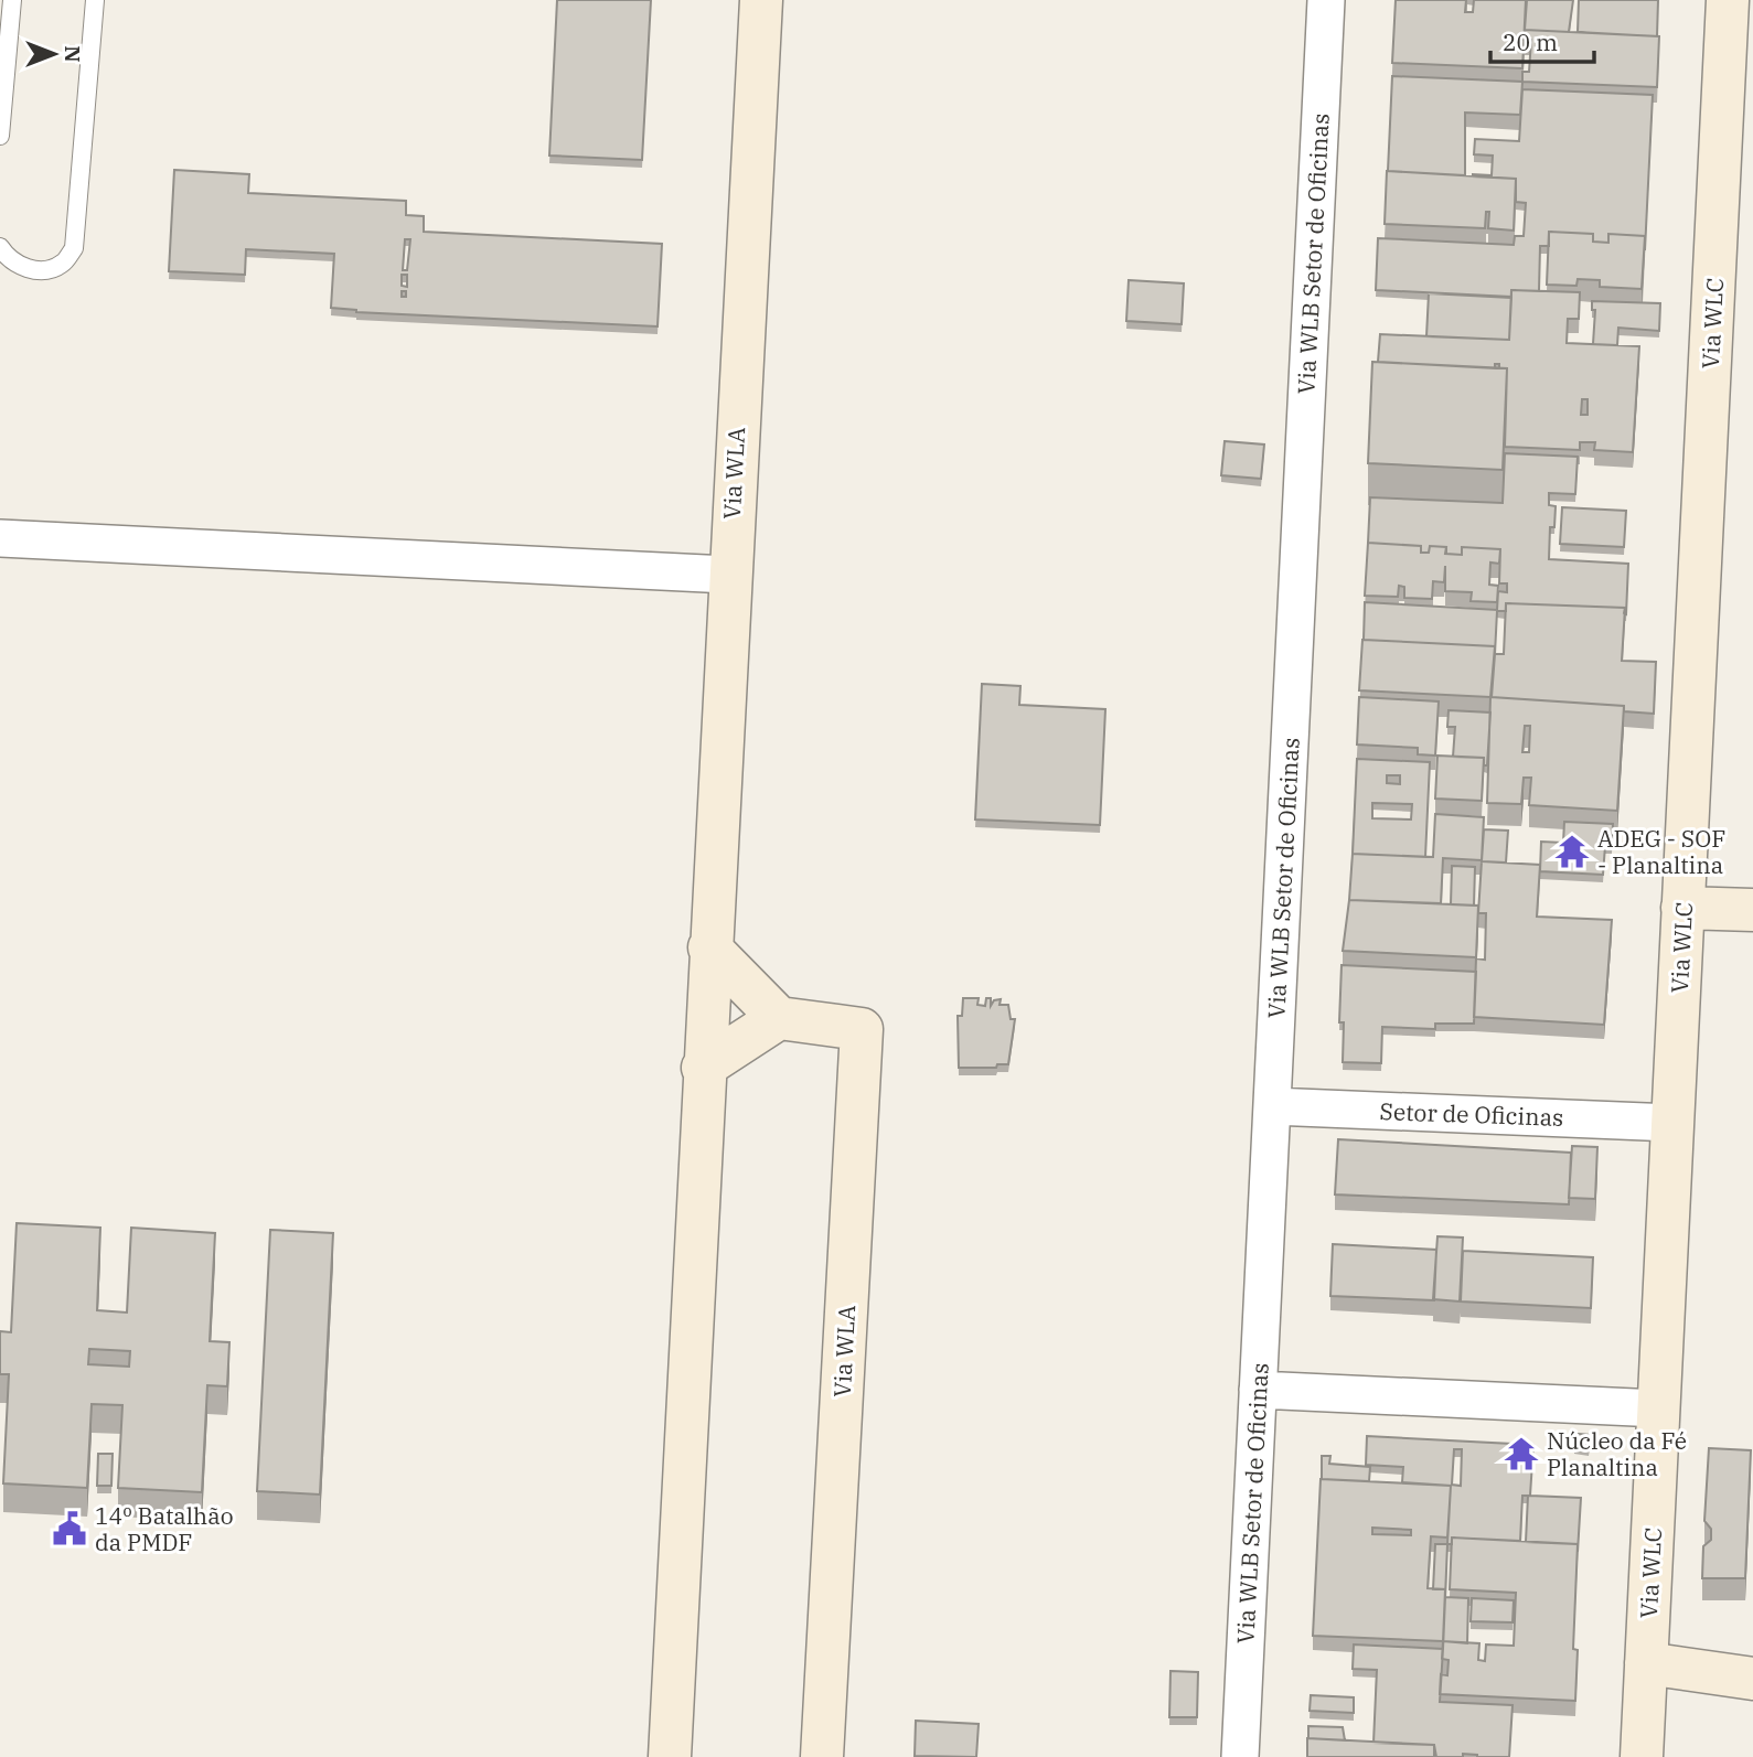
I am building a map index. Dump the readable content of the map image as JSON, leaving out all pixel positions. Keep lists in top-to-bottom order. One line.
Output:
{"streets":{"street":["Via WLB Setor de Oficinas","Via WLC","Via WLA","Setor de Oficinas"]},"crossings":[["Via WLB Setor de Oficinas","Setor de Oficinas"],["Via WLC","Setor de Oficinas"]],"places":{"temple":["ADEG - SOF - Planaltina","Núcleo da Fé Planaltina"],"public building":["14º Batalhão da PMDF"]},"scale_bar":"20 m","north":"right"}
